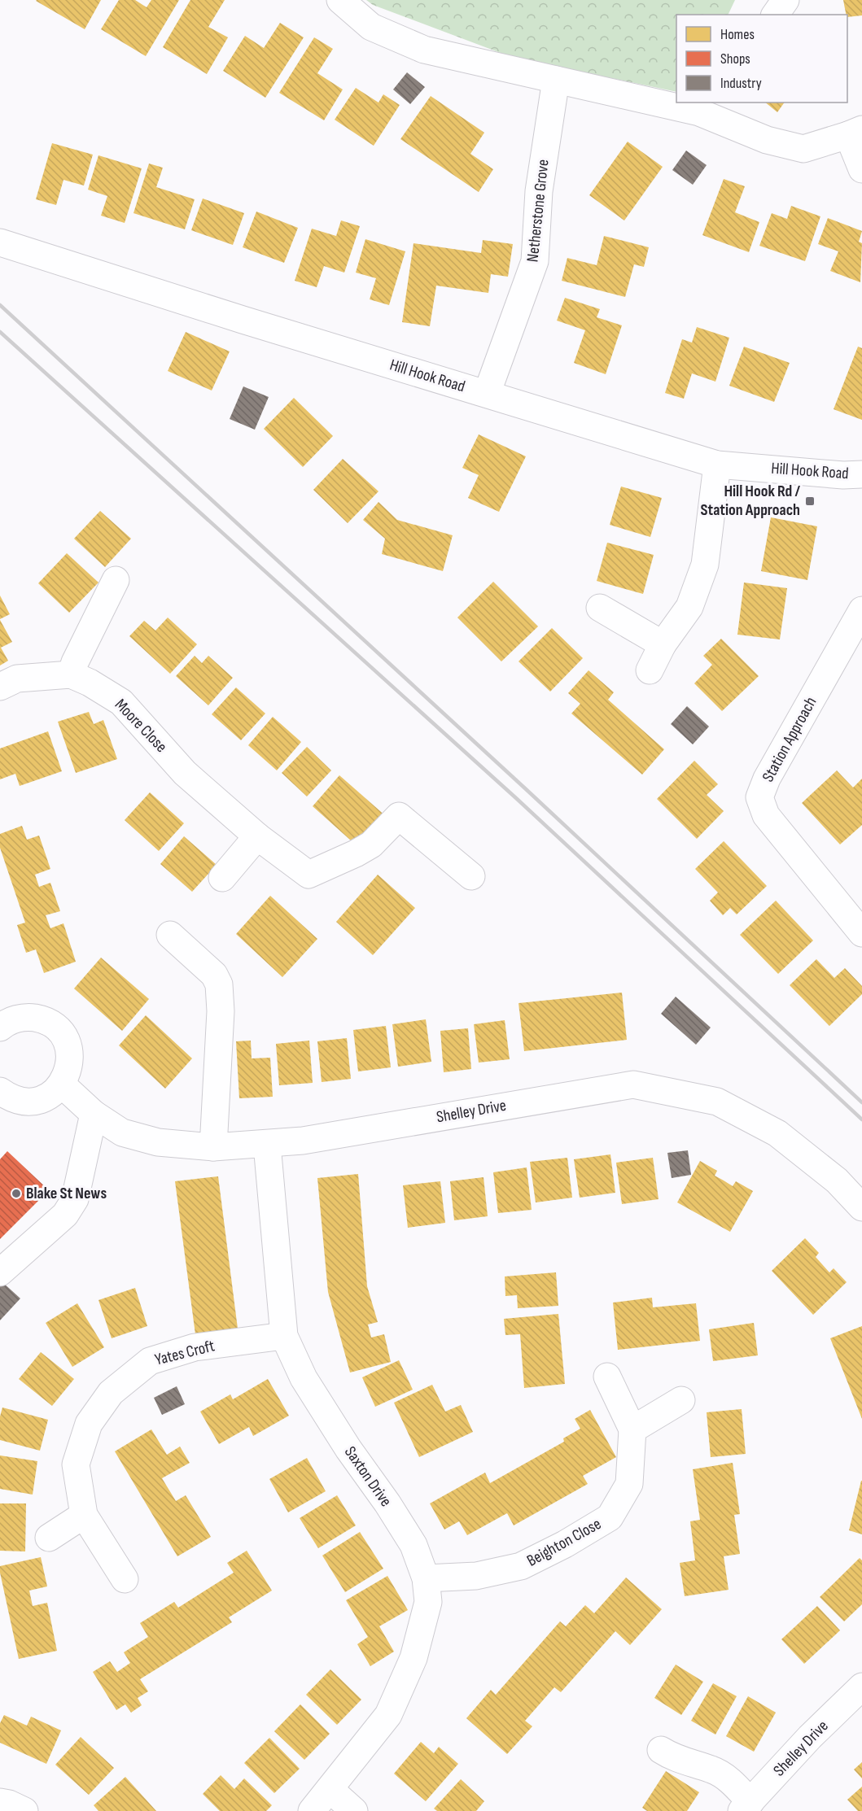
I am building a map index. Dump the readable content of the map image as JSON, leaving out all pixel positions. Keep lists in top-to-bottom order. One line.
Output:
{"streets":{"street":["Netherstone Grove","Hill Hook Road","Moore Close","Station Approach","Shelley Drive","Yates Croft","Saxton Drive","Beighton Close"]},"crossings":[["Netherstone Grove","Hill Hook Road"],["Shelley Drive","Saxton Drive"],["Yates Croft","Saxton Drive"],["Saxton Drive","Beighton Close"]],"places":{"transit":["Hill Hook Rd / Station Approach"],"other":["Blake St News"]},"legend":["Homes","Shops","Industry"]}
